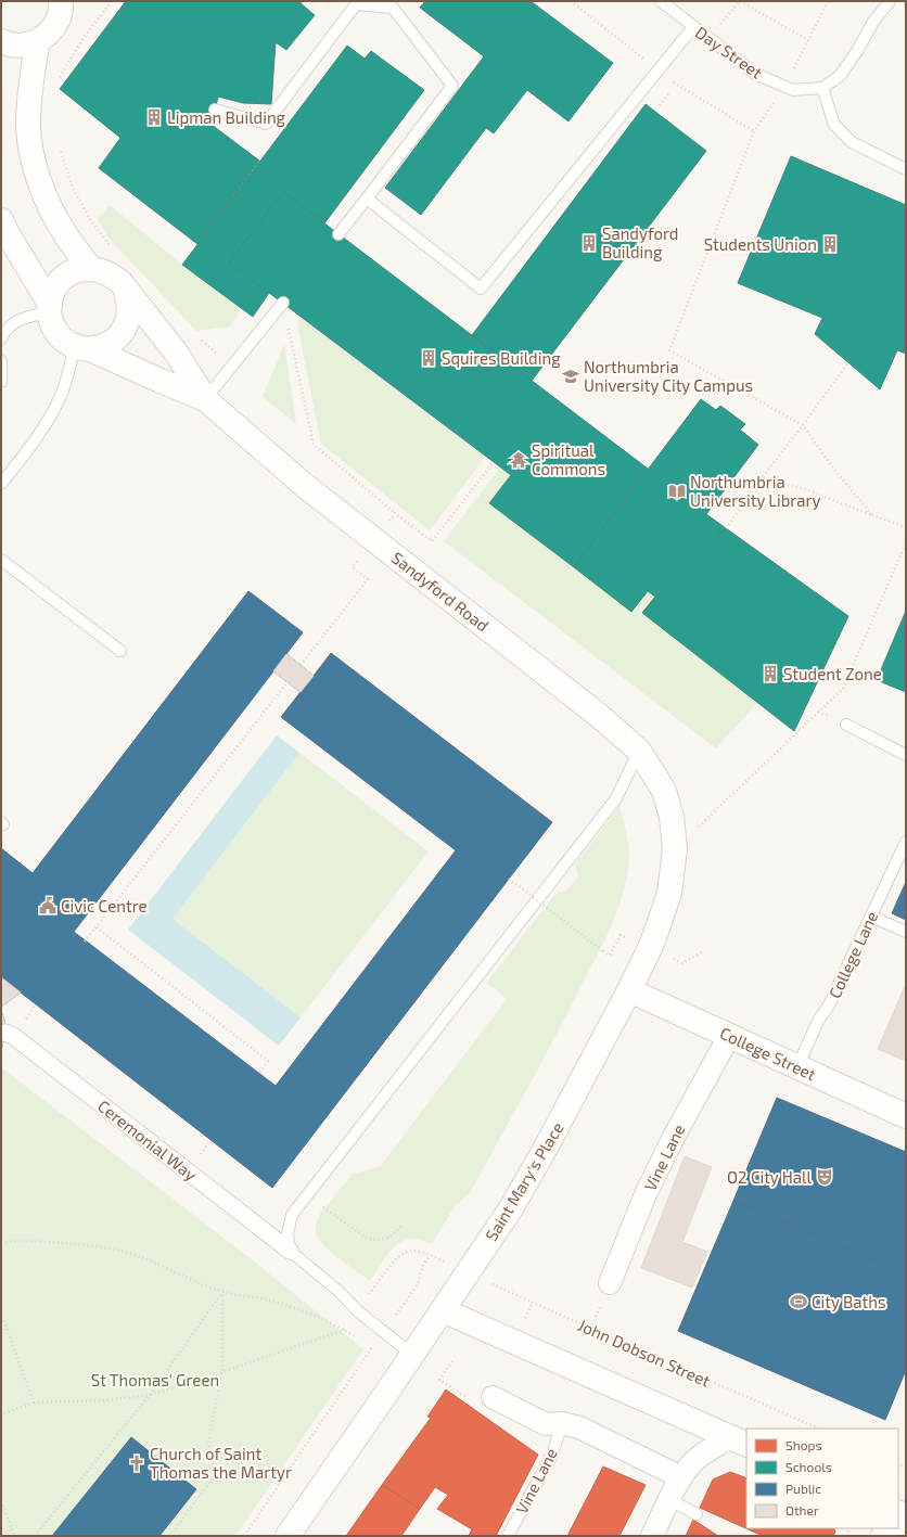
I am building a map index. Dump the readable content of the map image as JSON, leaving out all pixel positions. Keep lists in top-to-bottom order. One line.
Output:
{"streets":{"main road":["Sandyford Road","College Street","Saint Mary's Place"],"street":["Ceremonial Way","Vine Lane"],"lane":["Day Street","College Lane"],"path":["John Dobson Street"]},"crossings":[["Sandyford Road","Saint Mary's Place"],["College Lane","College Street"],["College Street","Vine Lane"],["College Street","Saint Mary's Place"],["Saint Mary's Place","John Dobson Street"]],"parks":["St Thomas' Green"],"places":{"building":["Lipman Building","Sandyford Building","Students Union","Squires Building","Student Zone"],"school or university":["Northumbria University City Campus"],"temple":["Spiritual Commons"],"library":["Northumbria University Library"],"public building":["Civic Centre"],"theatre":["O2 City Hall"],"sports":["City Baths"],"church":["Church of Saint Thomas the Martyr"]},"legend":["Shops","Schools","Public","Other"]}
